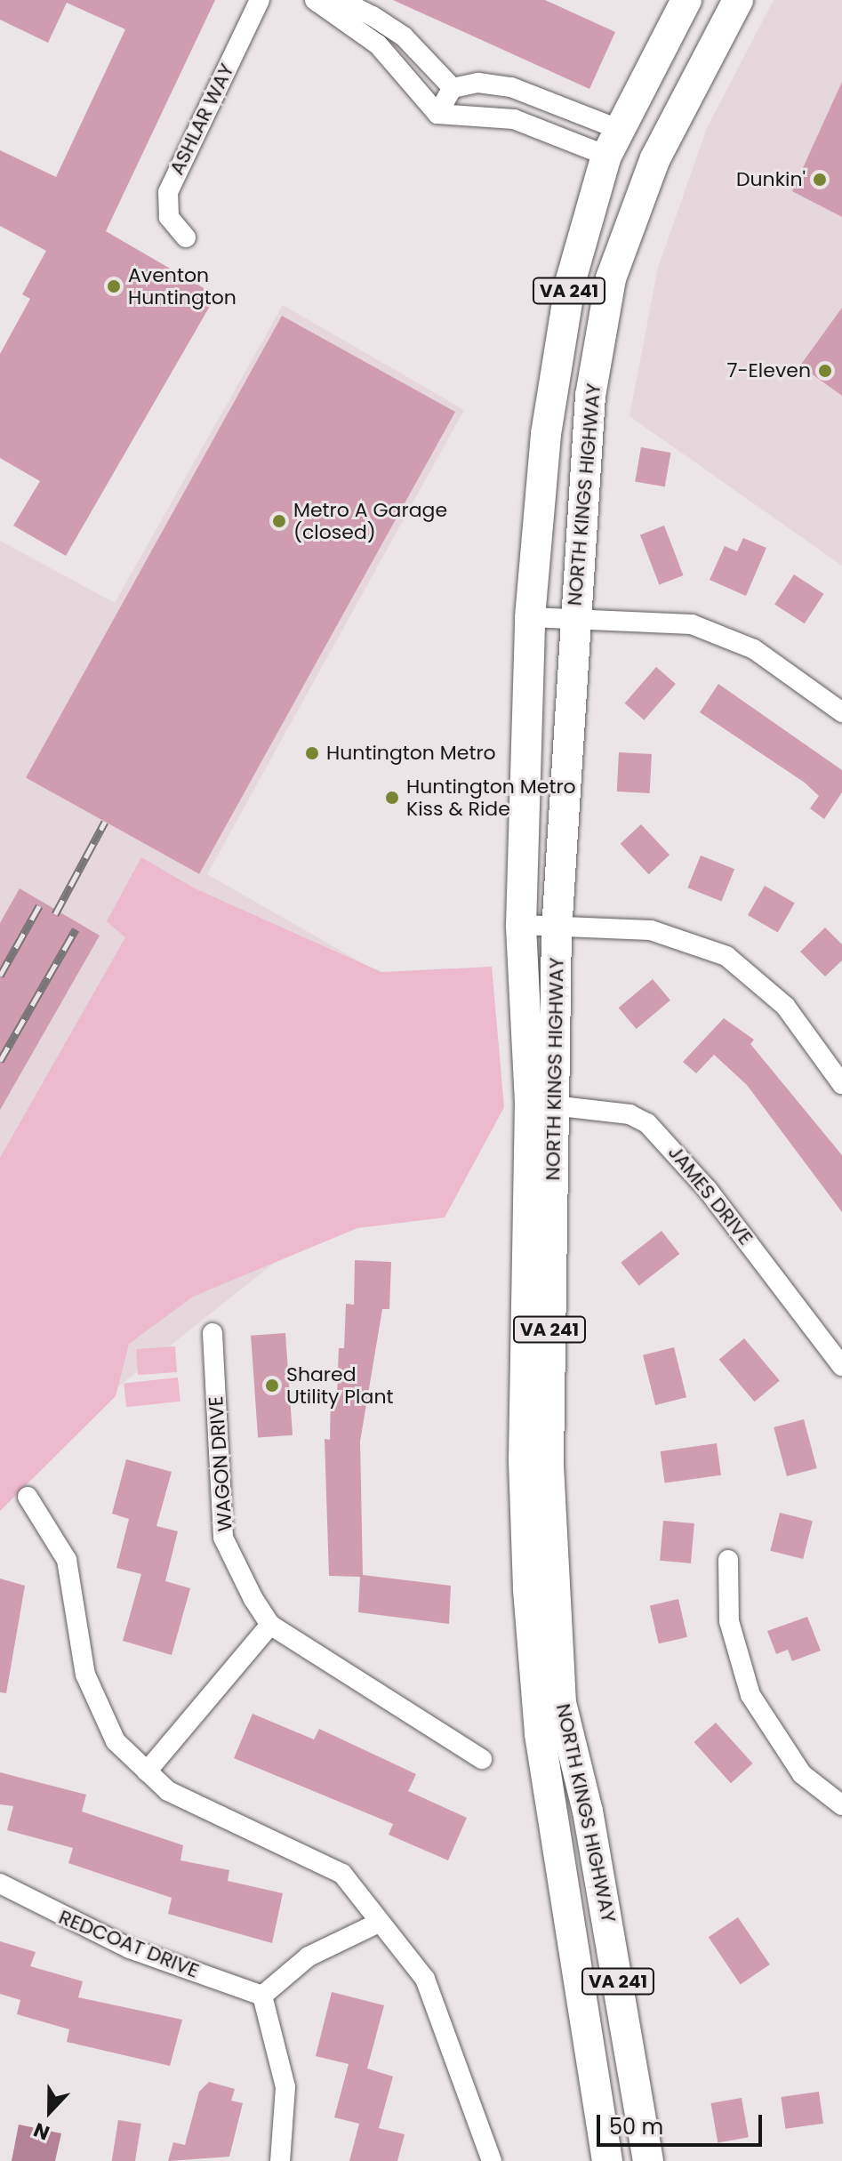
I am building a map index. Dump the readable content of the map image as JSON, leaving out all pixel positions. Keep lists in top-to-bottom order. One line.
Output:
{"streets":{"main road":["VA 241","NORTH KINGS HIGHWAY"],"street":["ASHLAR WAY","JAMES DRIVE","WAGON DRIVE","REDCOAT DRIVE"]},"crossings":[["NORTH KINGS HIGHWAY","JAMES DRIVE"]],"places":["Dunkin'","Aventon Huntington","7-Eleven","Metro A Garage (closed)","Huntington Metro","Huntington Metro Kiss & Ride","Shared Utility Plant"],"scale_bar":"50 m","north":"bottom"}
